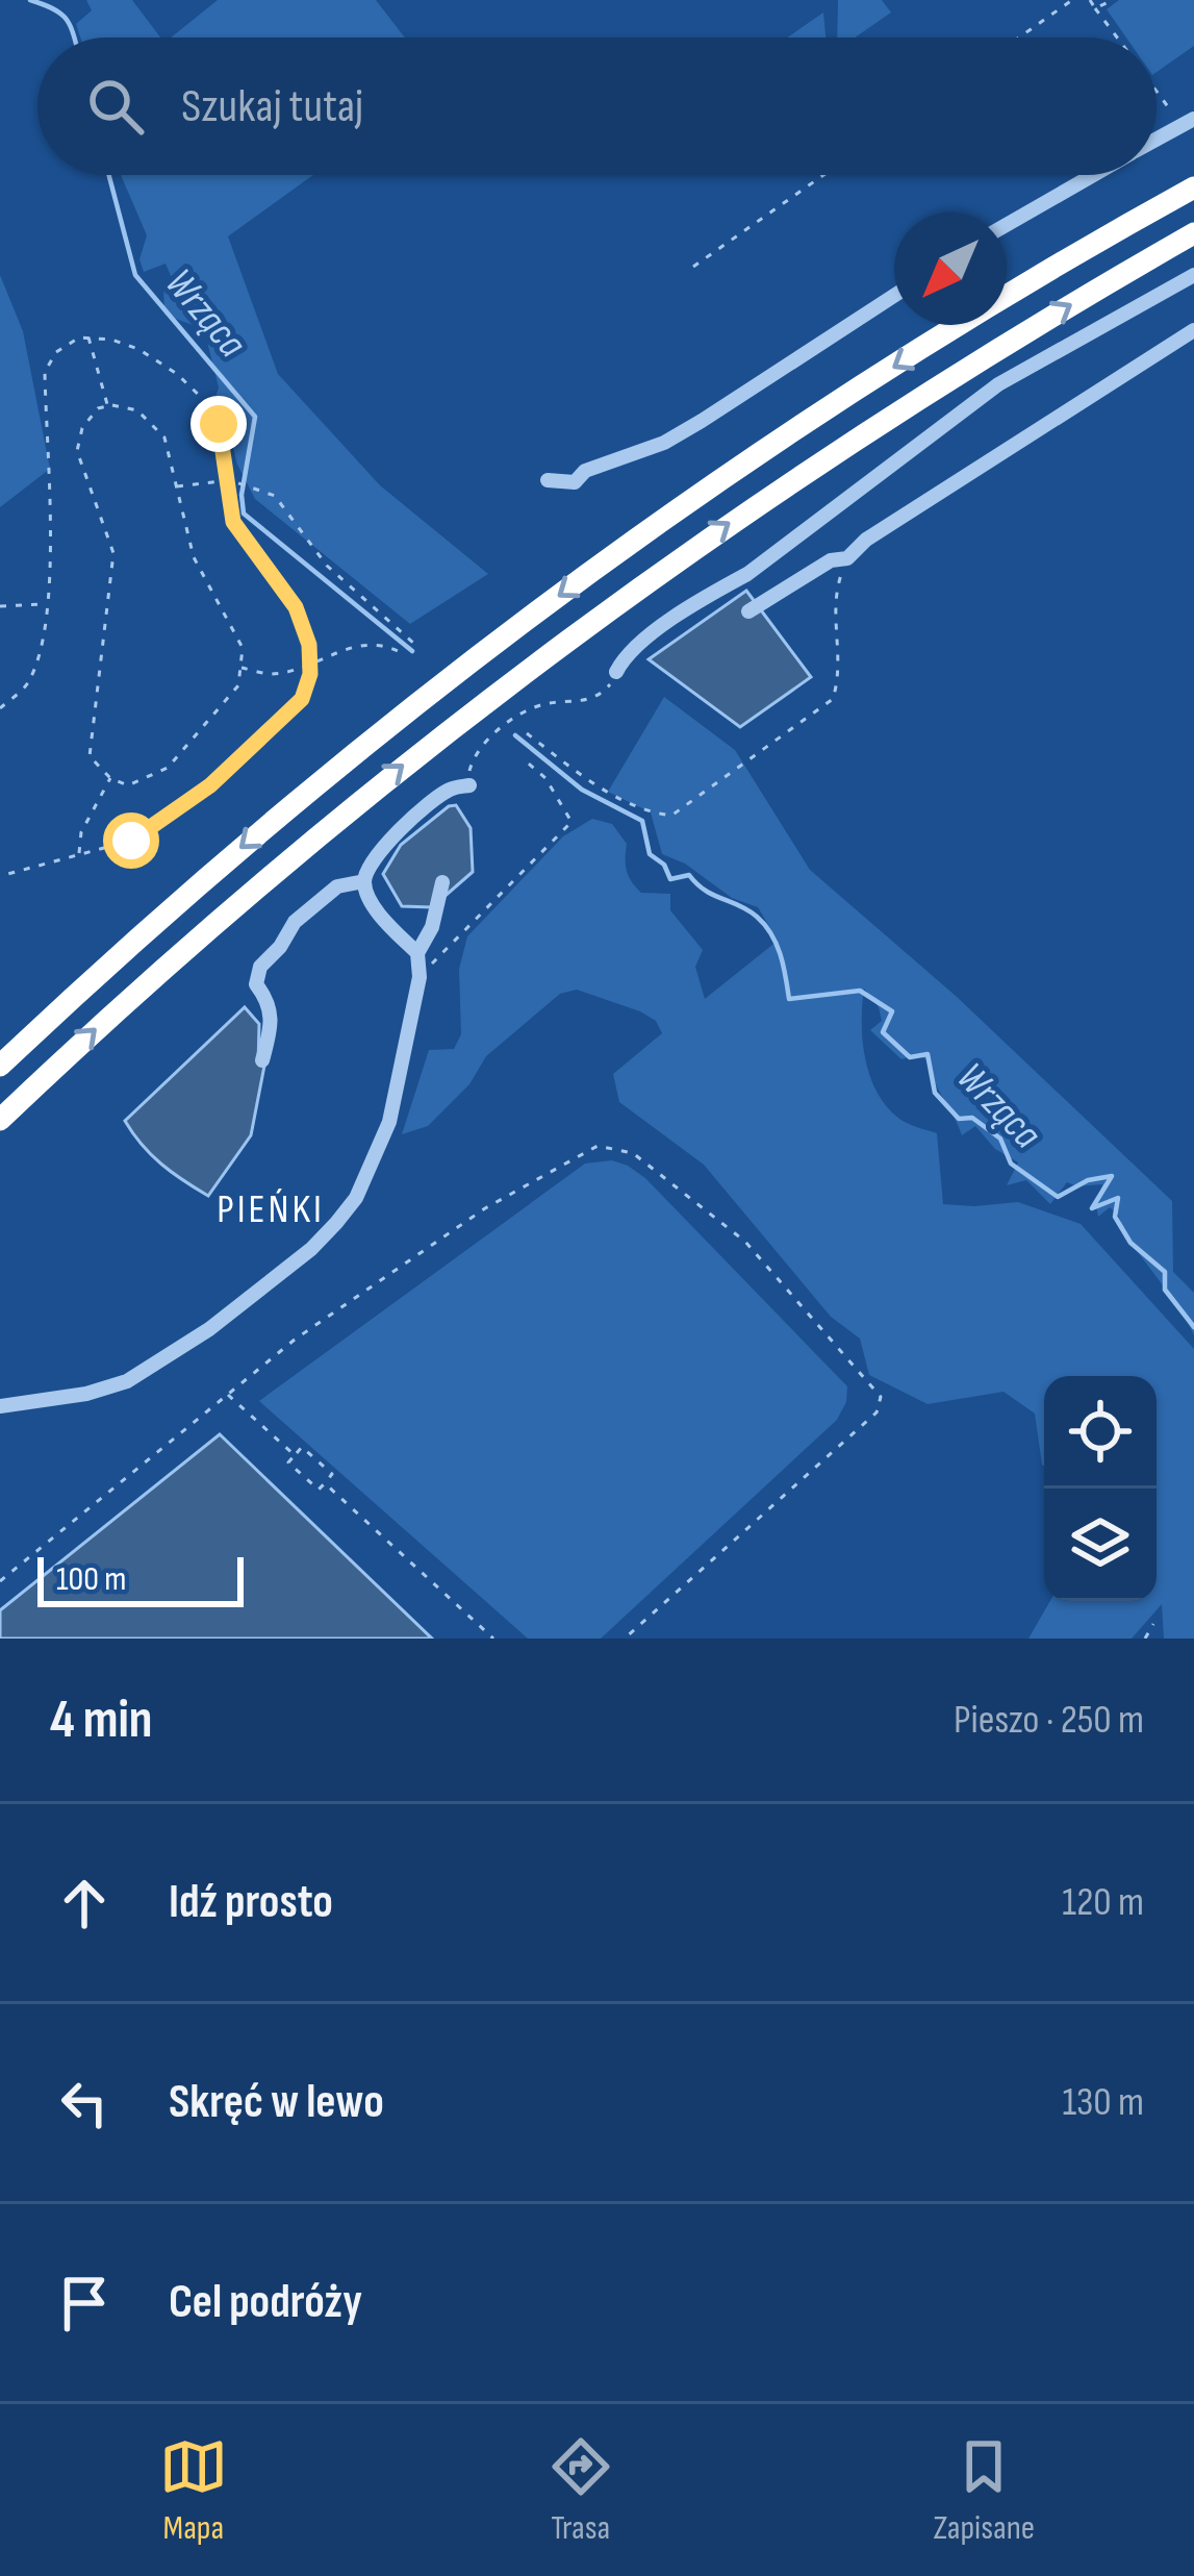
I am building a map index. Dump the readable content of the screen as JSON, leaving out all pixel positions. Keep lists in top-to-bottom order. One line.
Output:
{"districts":["PIEŃKI"],"water":["Wrząca"],"scale_bar":"100 m","north":"bottom left","page":{"search":"Szukaj tutaj","scale":"100 m","heading":["4 min","Pieszo · 250 m"],"list":[["Idź prosto","120 m"],["Skręć w lewo","130 m"],"Cel podróży"],"nav":["Mapa","Trasa","Zapisane"]}}
